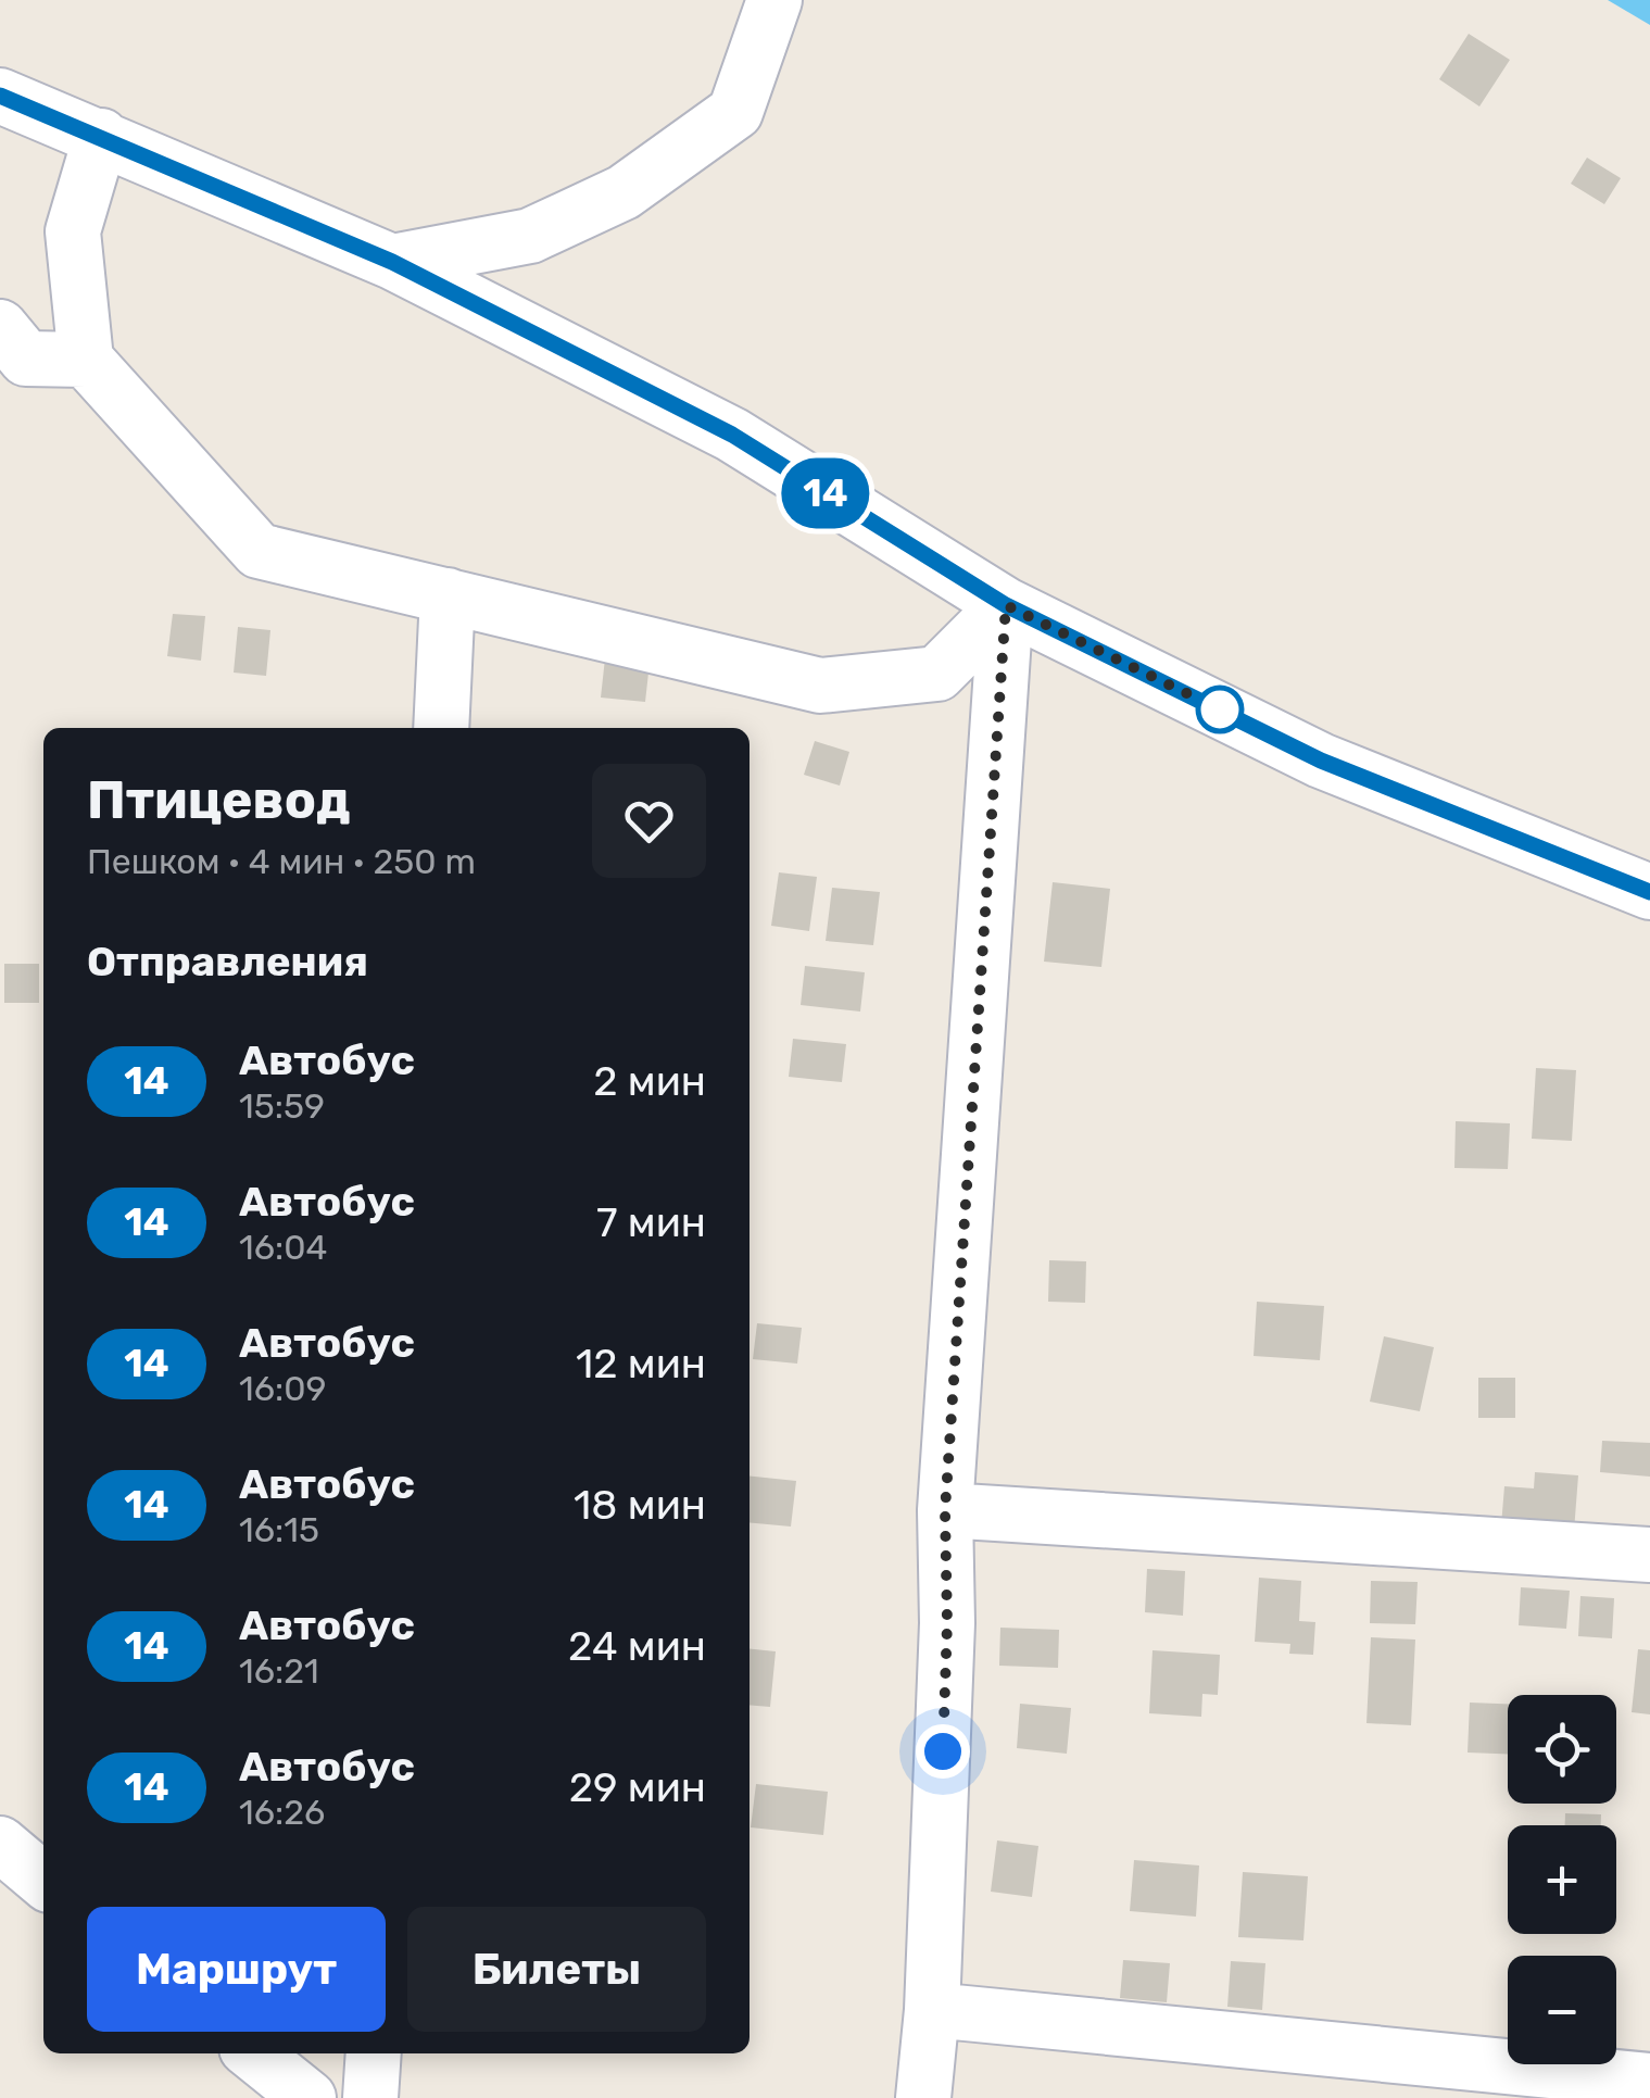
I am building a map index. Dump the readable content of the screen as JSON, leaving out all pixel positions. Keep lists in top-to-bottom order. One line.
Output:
{"lines":["bus line 14"],"page":{"on_map":"14","heading":[["Птицевод","Пешком · 4 мин · 250 m"],"Отправления"],"list":[{"mark":"14","name":"Автобус","note":"15:59","value":"2 мин"},{"mark":"14","name":"Автобус","note":"16:04","value":"7 мин"},{"mark":"14","name":"Автобус","note":"16:09","value":"12 мин"},{"mark":"14","name":"Автобус","note":"16:15","value":"18 мин"},{"mark":"14","name":"Автобус","note":"16:21","value":"24 мин"},{"mark":"14","name":"Автобус","note":"16:26","value":"29 мин"}],"map_buttons":["+","−"],"buttons":["Маршрут","Билеты"]}}
